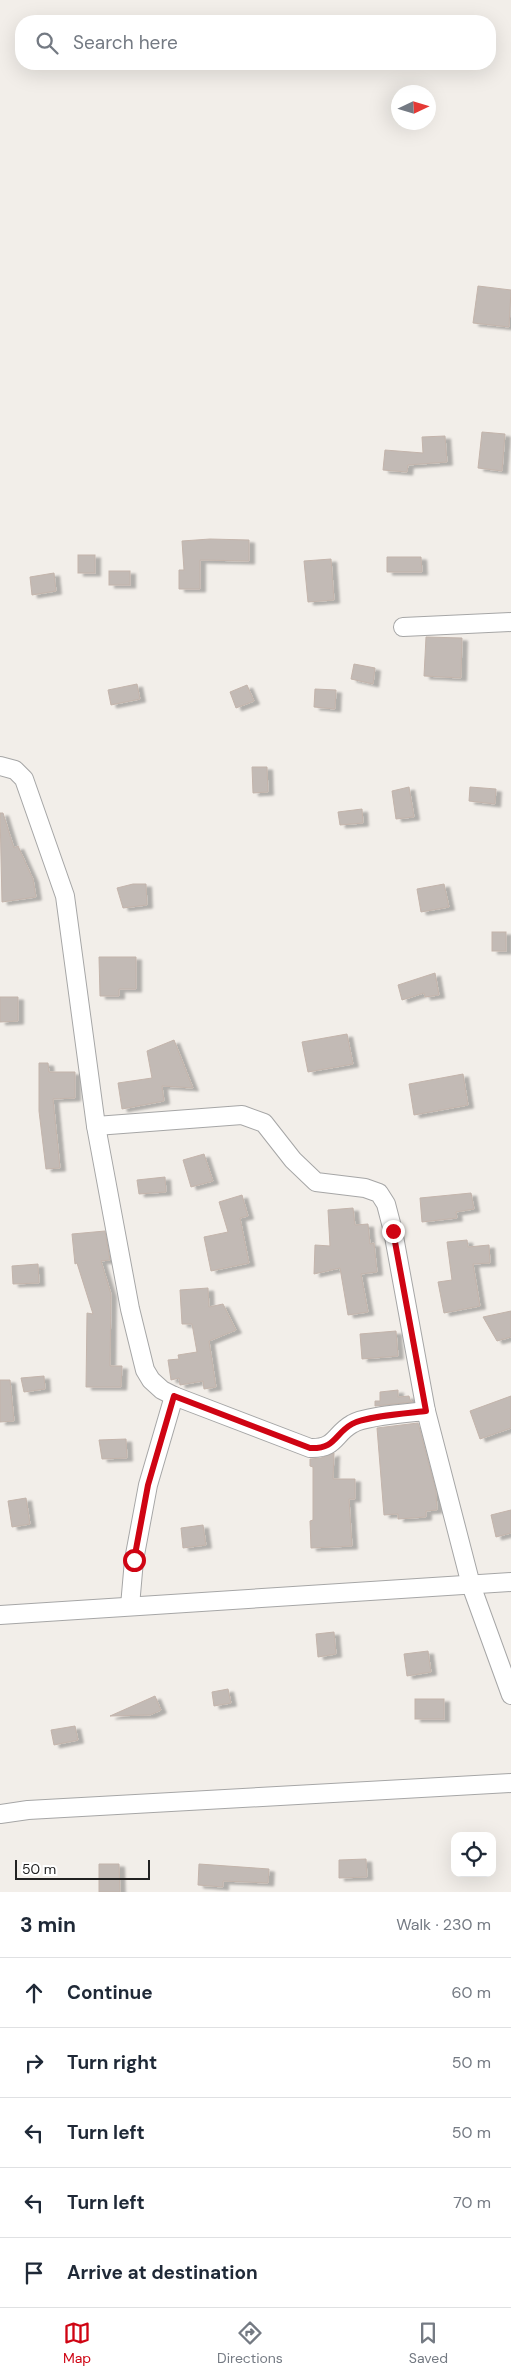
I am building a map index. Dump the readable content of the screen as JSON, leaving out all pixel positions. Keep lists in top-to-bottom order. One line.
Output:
{"scale_bar":"50 m","north":"right","page":{"search":"Search here","scale":"50 m","heading":["3 min","Walk · 230 m"],"list":[["Continue","60 m"],["Turn right","50 m"],["Turn left","50 m"],["Turn left","70 m"],"Arrive at destination"],"nav":["Map","Directions","Saved"]}}
